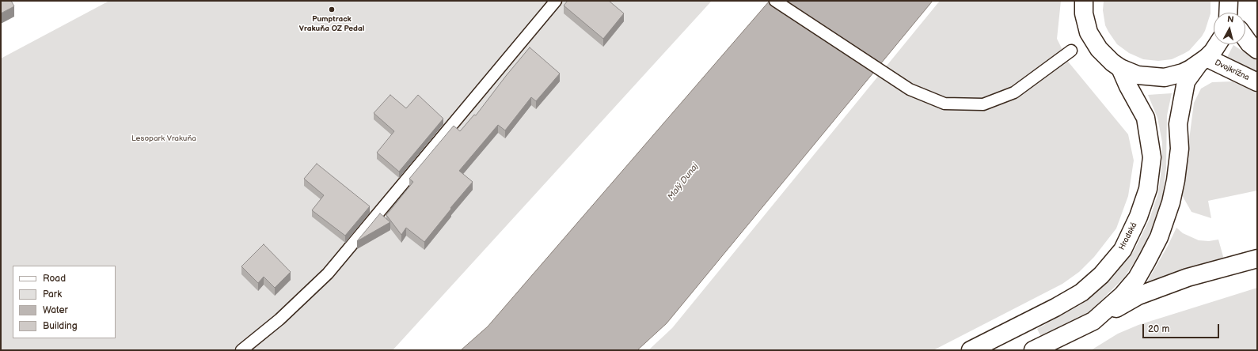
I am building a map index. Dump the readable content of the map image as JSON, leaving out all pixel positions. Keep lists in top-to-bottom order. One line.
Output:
{"streets":{"street":["Dvojkrížna","Hradská"]},"water":["Malý Dunaj"],"parks":["Lesopark Vrakuňa"],"places":["Pumptrack Vrakuňa OZ Pedal"],"legend":["Road","Park","Water","Building"],"scale_bar":"20 m","north":"top"}
